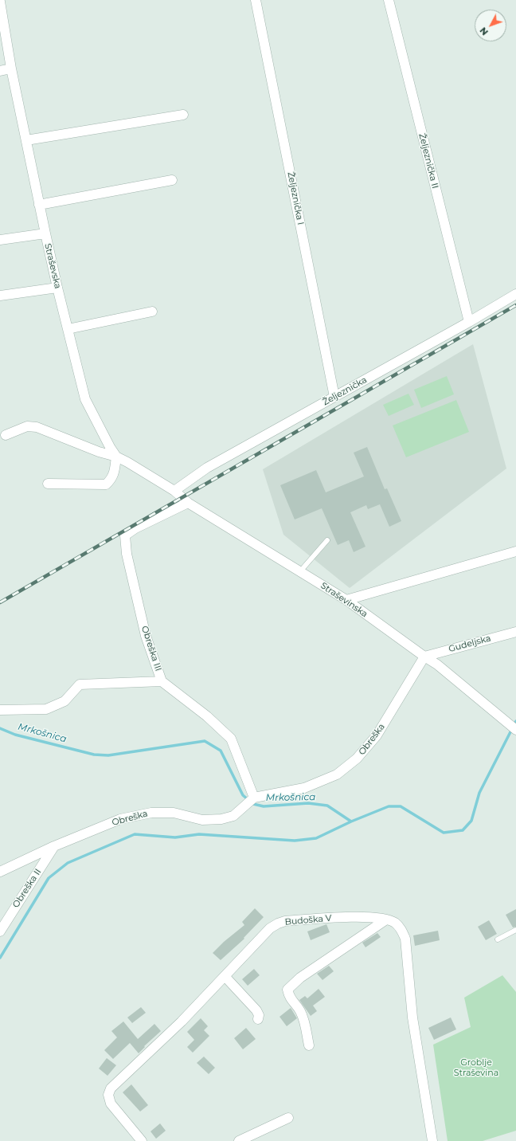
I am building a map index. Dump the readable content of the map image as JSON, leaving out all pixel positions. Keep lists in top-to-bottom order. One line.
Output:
{"streets":{"street":["Željeznička II","Željeznička I","Straševska","Željeznička","Straševinska","Gudeljska","Obreška III","Obreška","Obreška II","Budoška V"]},"crossings":[["Željeznička II","Željeznička"],["Željeznička I","Željeznička"],["Željeznička","Straševinska"],["Straševinska","Gudeljska"],["Straševinska","Obreška III"],["Straševinska","Obreška"],["Gudeljska","Obreška"],["Obreška III","Obreška"],["Obreška","Obreška II"]],"water":["Mrkošnica"],"parks":["Groblje Straševina"],"north":"bottom left"}
